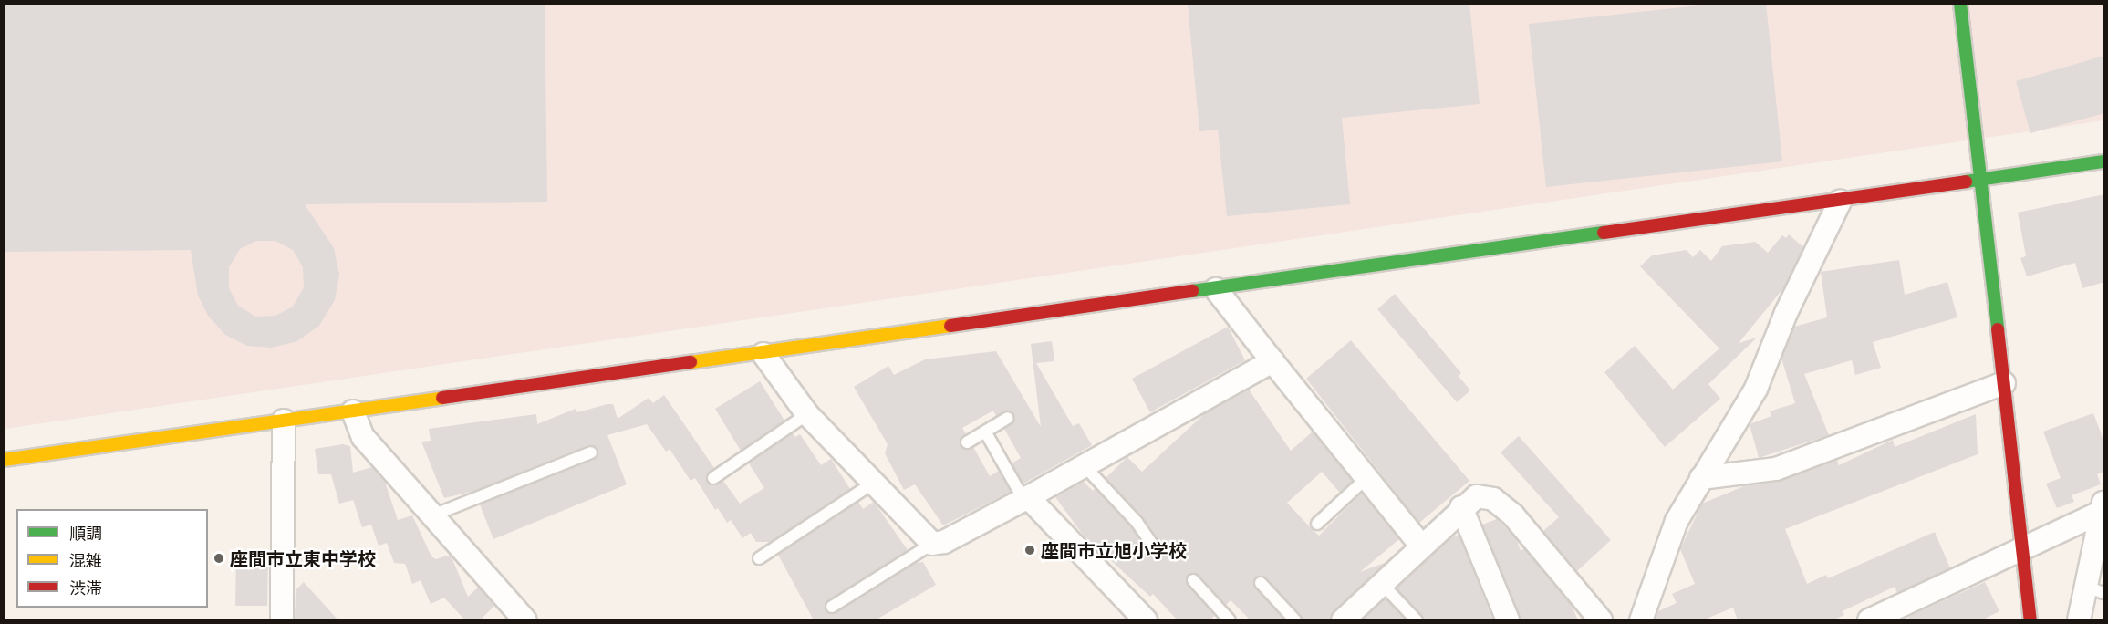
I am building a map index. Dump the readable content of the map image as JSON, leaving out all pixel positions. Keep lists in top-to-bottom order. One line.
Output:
{"places":["座間市立旭小学校","座間市立東中学校"],"legend":["順調","混雑","渋滞"]}
